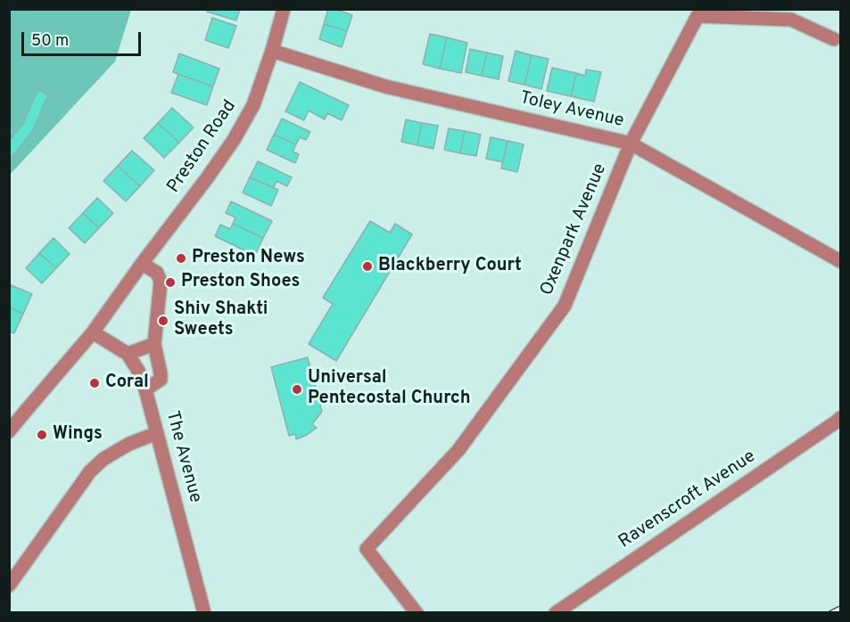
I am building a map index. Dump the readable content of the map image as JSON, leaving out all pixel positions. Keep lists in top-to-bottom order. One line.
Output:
{"streets":{"street":["Toley Avenue","Preston Road","Oxenpark Avenue","The Avenue","Ravenscroft Avenue"]},"crossings":[["Toley Avenue","Preston Road"],["Toley Avenue","Oxenpark Avenue"],["Preston Road","The Avenue"]],"places":["Preston News","Blackberry Court","Preston Shoes","Shiv Shakti Sweets","Coral","Universal Pentecostal Church","Wings"],"scale_bar":"50 m"}
